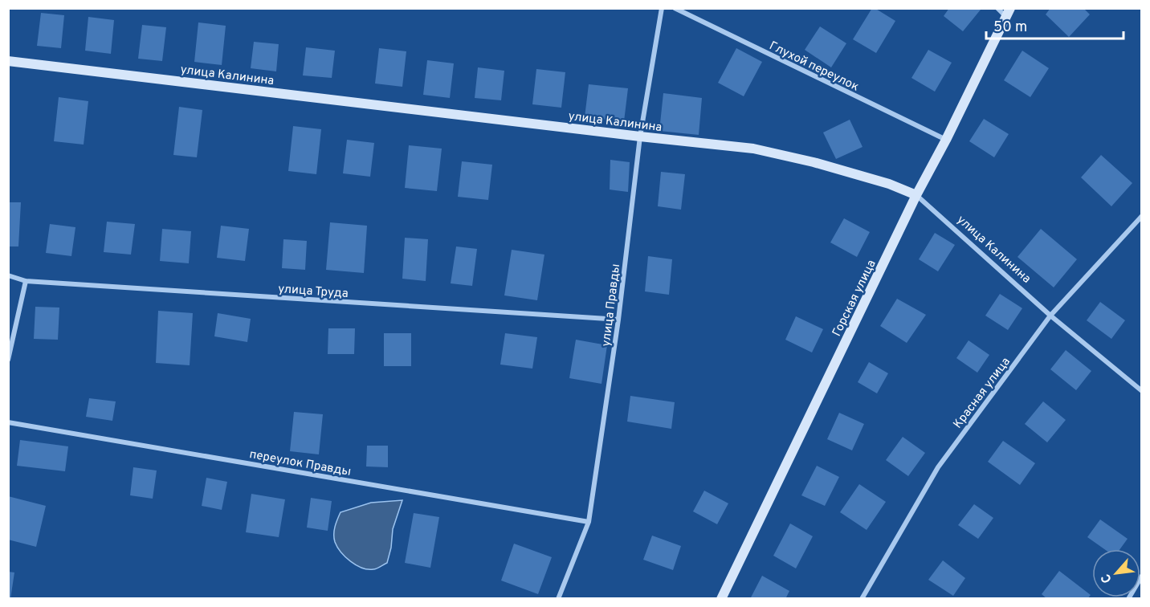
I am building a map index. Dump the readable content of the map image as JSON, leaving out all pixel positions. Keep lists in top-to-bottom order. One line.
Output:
{"streets":{"main road":["улица Калинина","Горская улица"],"street":["Глухой переулок","улица Труда","улица Правды","Красная улица","переулок Правды"]},"crossings":[["Глухой переулок","Горская улица"],["улица Калинина","Горская улица"],["улица Калинина","улица Правды"],["улица Калинина","Красная улица"],["улица Труда","улица Правды"],["улица Правды","переулок Правды"]],"scale_bar":"50 m","north":"bottom left"}
